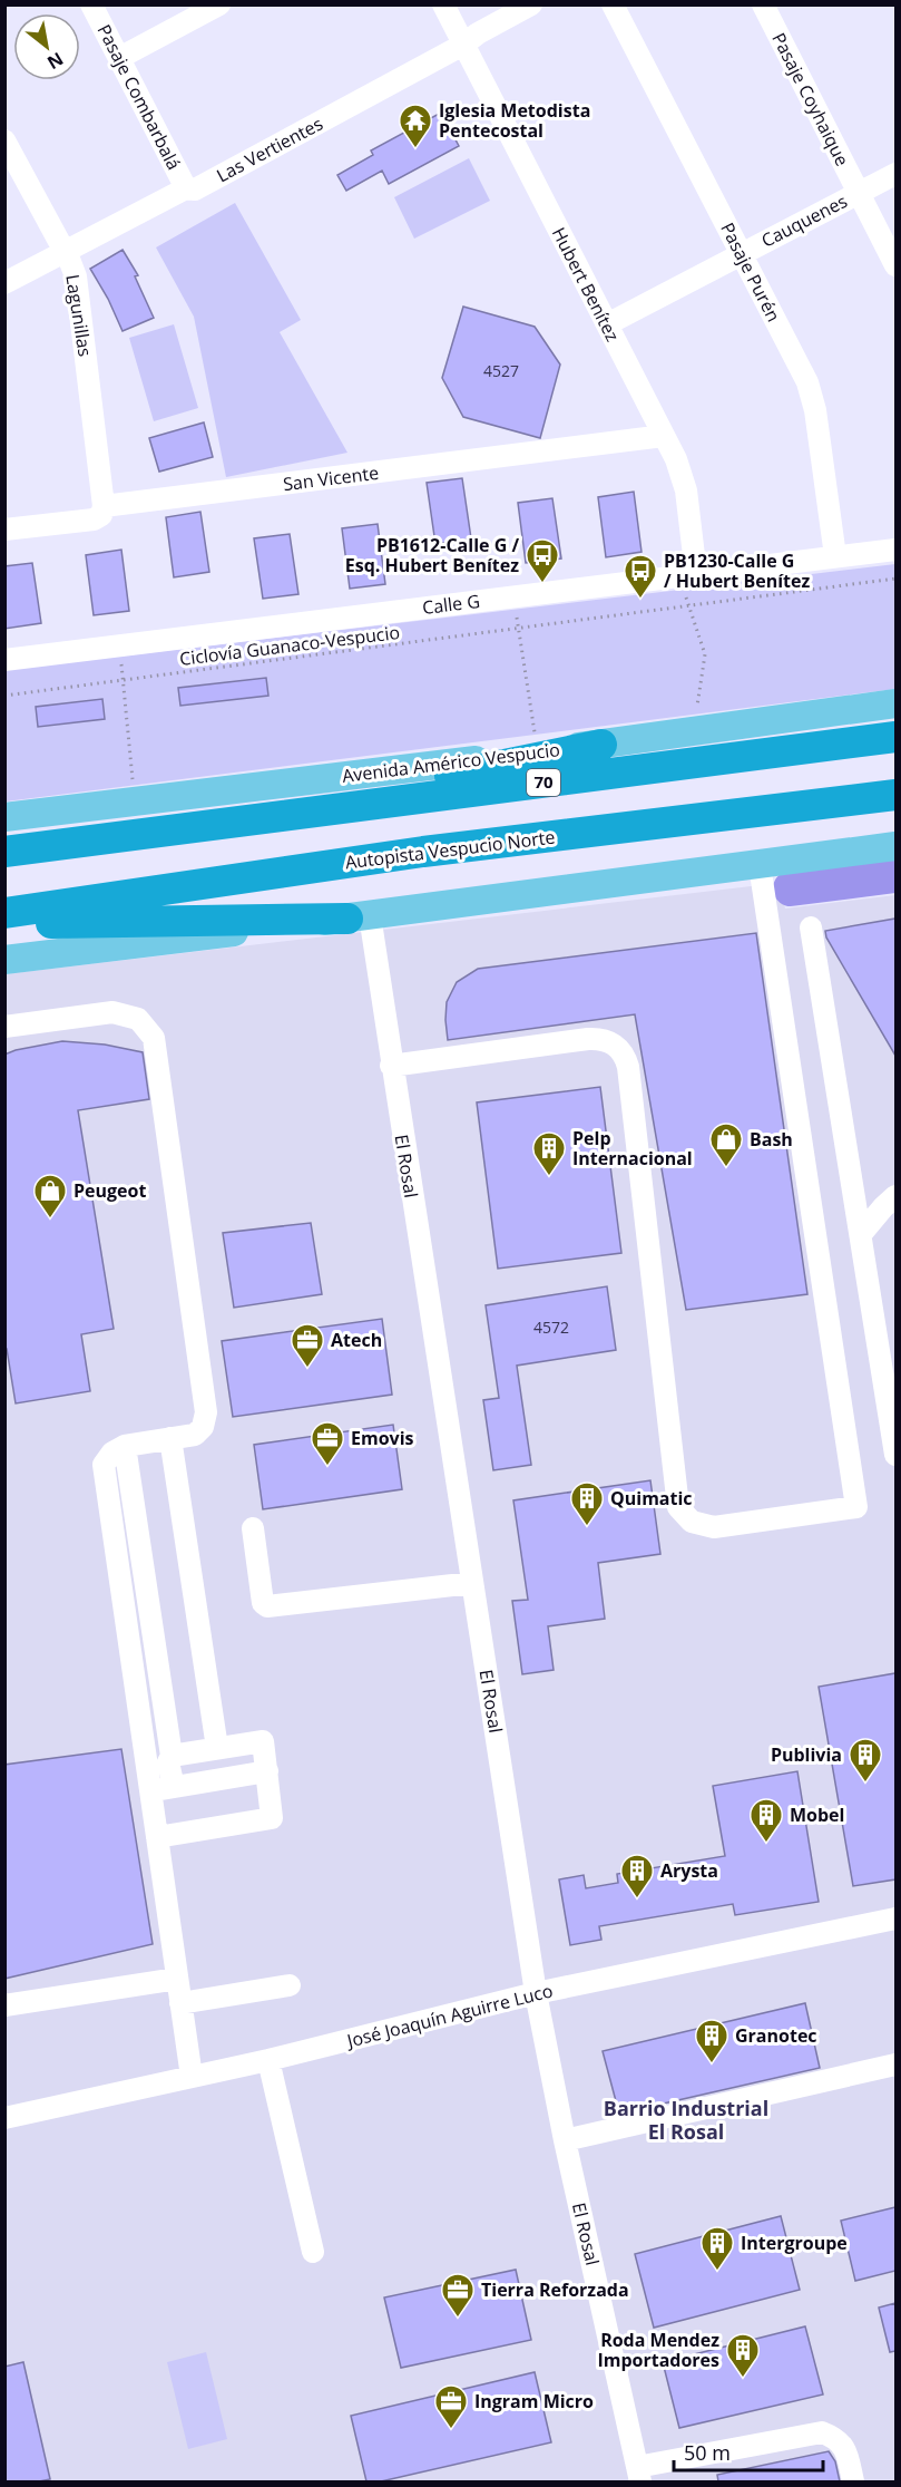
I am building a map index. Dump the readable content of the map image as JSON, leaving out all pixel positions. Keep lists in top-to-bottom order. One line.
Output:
{"streets":{"highway":["70","Autopista Vespucio Norte"],"main road":["Avenida Américo Vespucio"],"street":["Pasaje Combarbalá","Pasaje Coyhaique","Las Vertientes","Cauquenes","Pasaje Purén","Hubert Benítez","Lagunillas","San Vicente","Calle G","El Rosal","José Joaquín Aguirre Luco"],"path":["Ciclovía Guanaco-Vespucio"]},"crossings":[["Pasaje Combarbalá","Las Vertientes"],["Pasaje Coyhaique","Cauquenes"],["Las Vertientes","Hubert Benítez"],["Las Vertientes","Lagunillas"],["Cauquenes","Pasaje Purén"],["Cauquenes","Hubert Benítez"],["Pasaje Purén","Calle G"],["Hubert Benítez","San Vicente"],["Hubert Benítez","Calle G"],["Lagunillas","San Vicente"],["El Rosal","José Joaquín Aguirre Luco"]],"districts":["Barrio Industrial El Rosal"],"places":{"temple":["Iglesia Metodista Pentecostal"],"bus stop":["PB1612-Calle G / Esq. Hubert Benítez","PB1230-Calle G / Hubert Benítez"],"shop":["Bash","Peugeot"],"building":["Pelp Internacional","Quimatic","Publivia","Mobel","Arysta","Granotec","Intergroupe","Roda Mendez Importadores"],"office":["Atech","Emovis","Tierra Reforzada","Ingram Micro"]},"house_numbers":["4527","4572"],"scale_bar":"50 m","north":"bottom right"}
